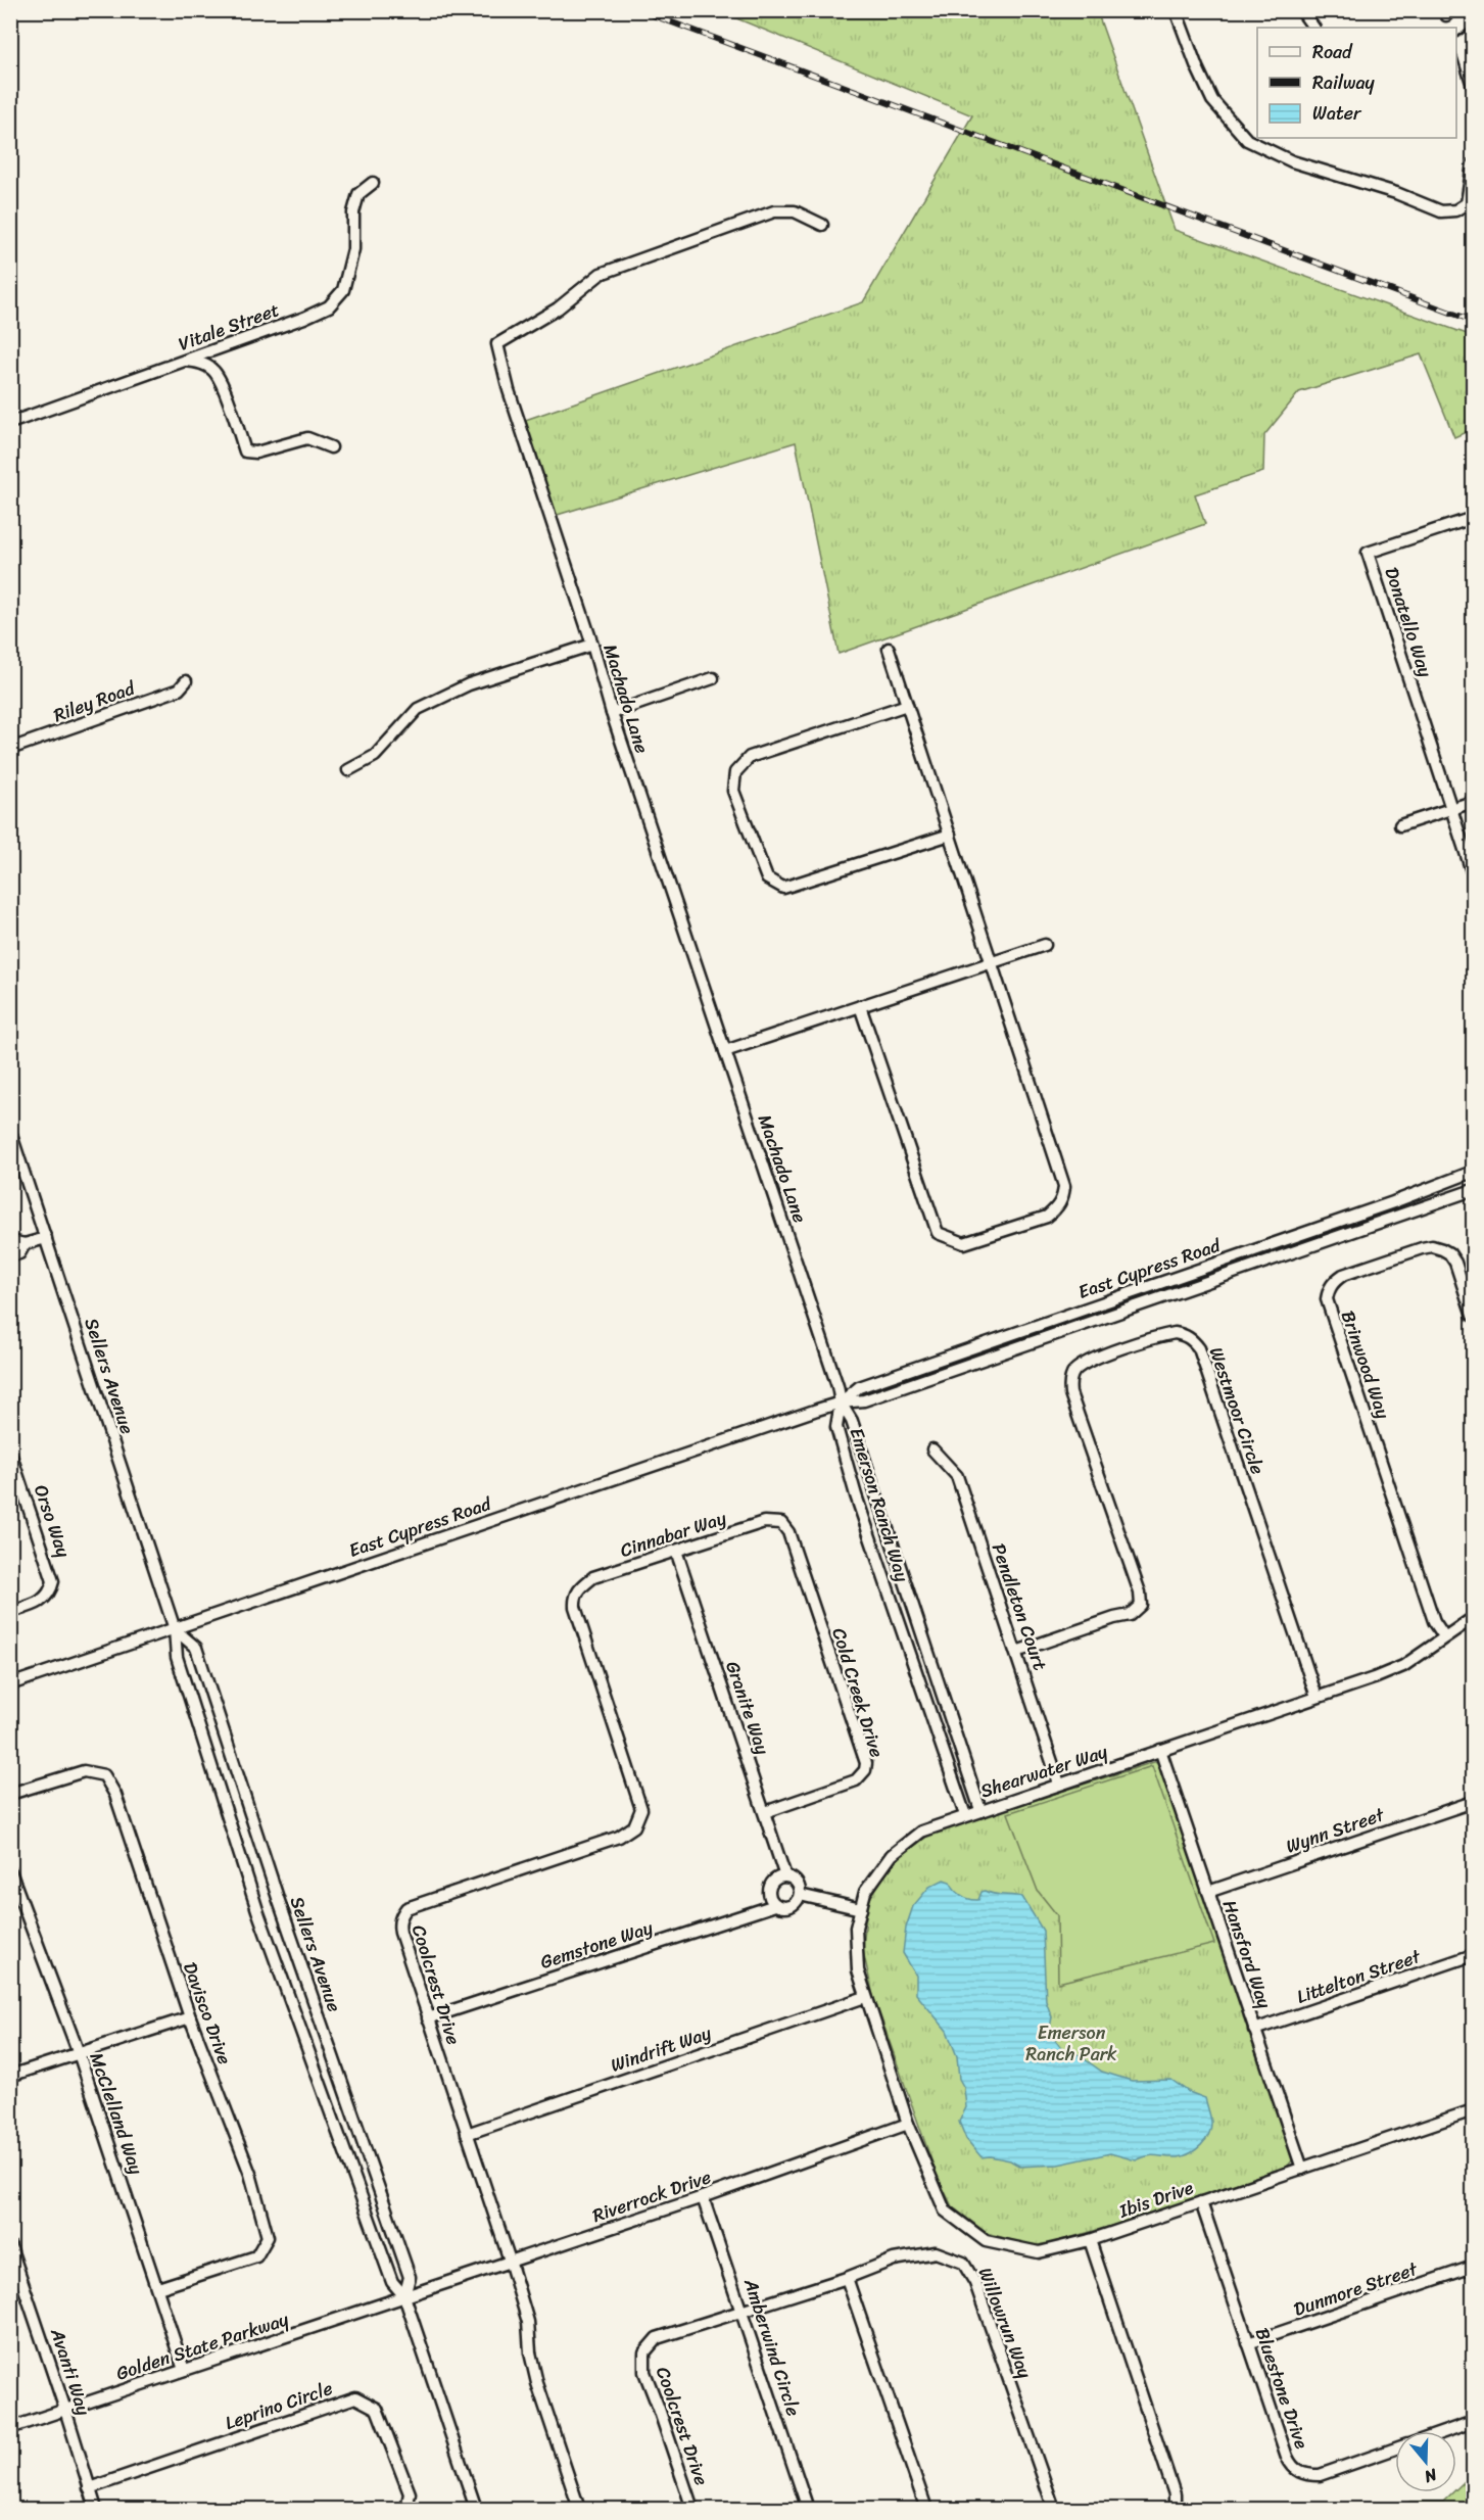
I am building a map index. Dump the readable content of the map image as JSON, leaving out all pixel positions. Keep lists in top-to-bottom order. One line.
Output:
{"streets":{"street":["Vitale Street","Donatello Way","Machado Lane","Riley Road","East Cypress Road","Brinwood Way","Sellers Avenue","Westmoor Circle","Emerson Ranch Way","Orso Way","Cinnabar Way","Pendleton Court","Cold Creek Drive","Granite Way","Shearwater Way","Wynn Street","Gemstone Way","Hansford Way","Littelton Street","Coolcrest Drive","Davisco Drive","Windrift Way","McClelland Way","Riverrock Drive","Ibis Drive","Dunmore Street","Willowrun Way","Golden State Parkway","Amberwind Circle","Avanti Way","Bluestone Drive","Leprino Circle"]},"crossings":[["Machado Lane","East Cypress Road"],["Machado Lane","Emerson Ranch Way"],["East Cypress Road","Sellers Avenue"],["East Cypress Road","Emerson Ranch Way"],["Brinwood Way","Shearwater Way"],["Sellers Avenue","Riverrock Drive"],["Sellers Avenue","Golden State Parkway"],["Westmoor Circle","Pendleton Court"],["Westmoor Circle","Shearwater Way"],["Emerson Ranch Way","Shearwater Way"],["Cinnabar Way","Cold Creek Drive"],["Cinnabar Way","Granite Way"],["Cinnabar Way","Coolcrest Drive"],["Pendleton Court","Shearwater Way"],["Cold Creek Drive","Granite Way"],["Granite Way","Gemstone Way"],["Shearwater Way","Hansford Way"],["Shearwater Way","Windrift Way"],["Shearwater Way","Riverrock Drive"],["Shearwater Way","Ibis Drive"],["Wynn Street","Hansford Way"],["Gemstone Way","Coolcrest Drive"],["Hansford Way","Littelton Street"],["Hansford Way","Ibis Drive"],["Coolcrest Drive","Windrift Way"],["Coolcrest Drive","Riverrock Drive"],["Coolcrest Drive","Willowrun Way"],["Coolcrest Drive","Amberwind Circle"],["Davisco Drive","McClelland Way"],["McClelland Way","Golden State Parkway"],["Riverrock Drive","Ibis Drive"],["Riverrock Drive","Golden State Parkway"],["Riverrock Drive","Amberwind Circle"],["Ibis Drive","Bluestone Drive"],["Dunmore Street","Bluestone Drive"],["Willowrun Way","Amberwind Circle"],["Golden State Parkway","Avanti Way"],["Avanti Way","Leprino Circle"]],"parks":["Emerson Ranch Park"],"legend":["Road","Railway","Water"],"north":"bottom"}
